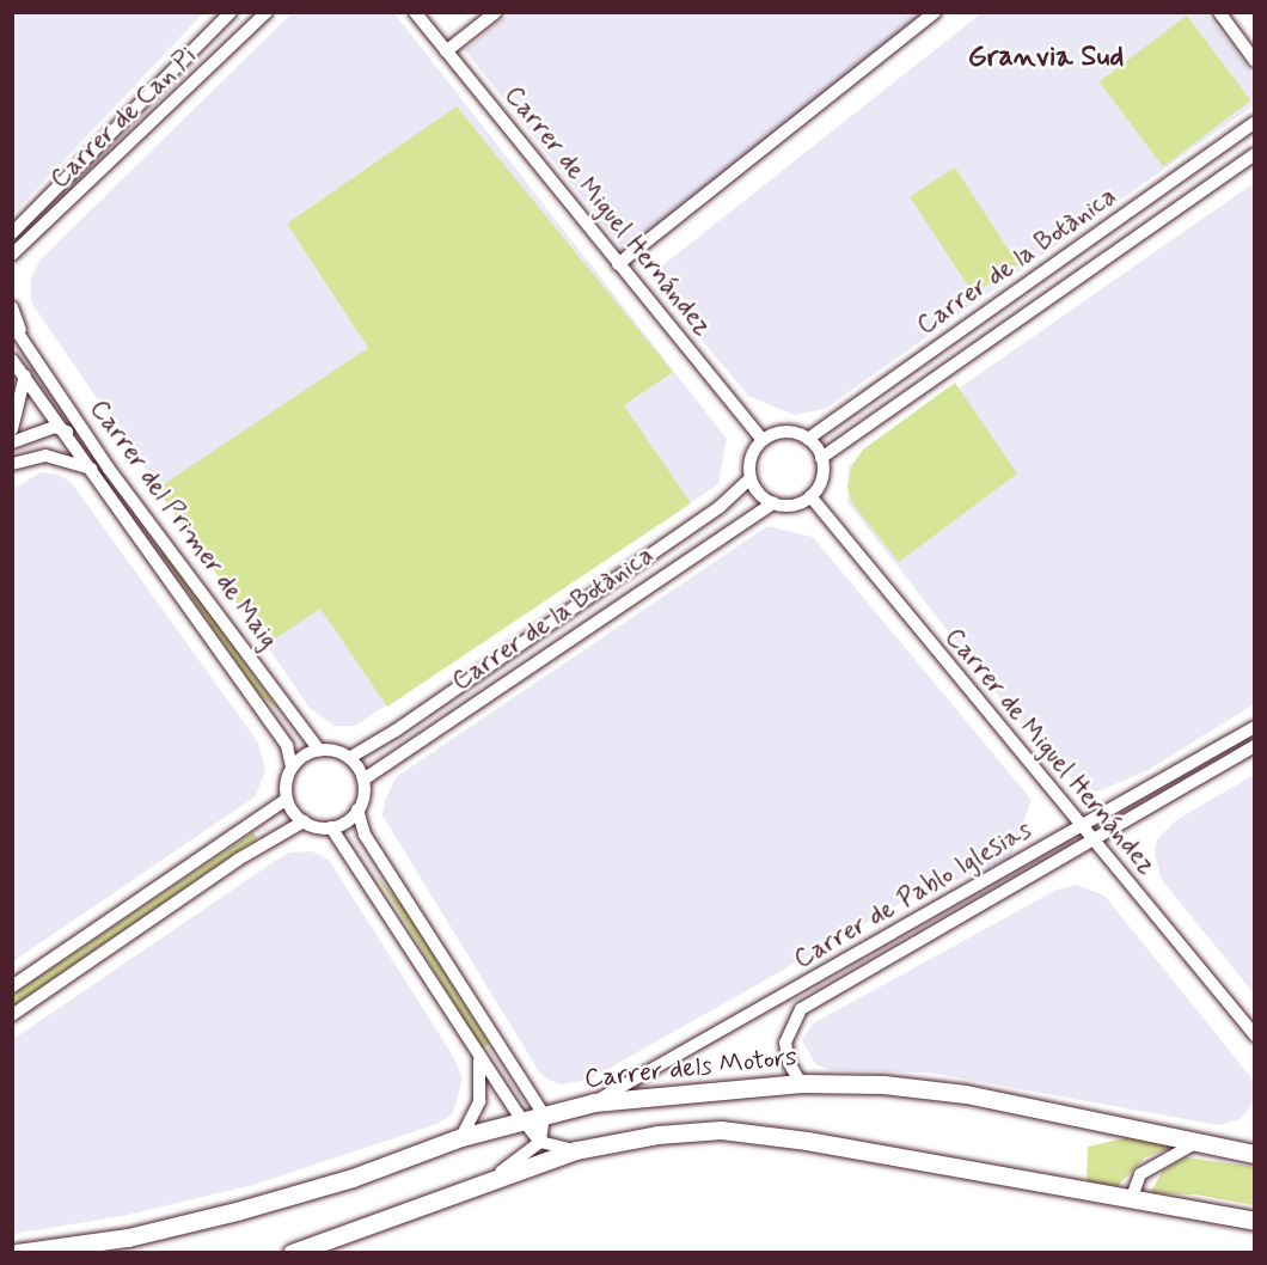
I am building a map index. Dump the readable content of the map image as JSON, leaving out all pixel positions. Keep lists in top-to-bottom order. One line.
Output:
{"streets":{"street":["Carrer de Can Pi","Carrer de Miguel Hernández","Carrer de la Botànica","Carrer del Primer de Maig","Carrer de Pablo Iglesias","Carrer dels Motors"]},"crossings":[["Carrer de Miguel Hernández","Carrer de la Botànica"],["Carrer de Miguel Hernández","Carrer de Pablo Iglesias"],["Carrer de la Botànica","Carrer del Primer de Maig"],["Carrer de Pablo Iglesias","Carrer dels Motors"]],"districts":["Granvia Sud"]}
